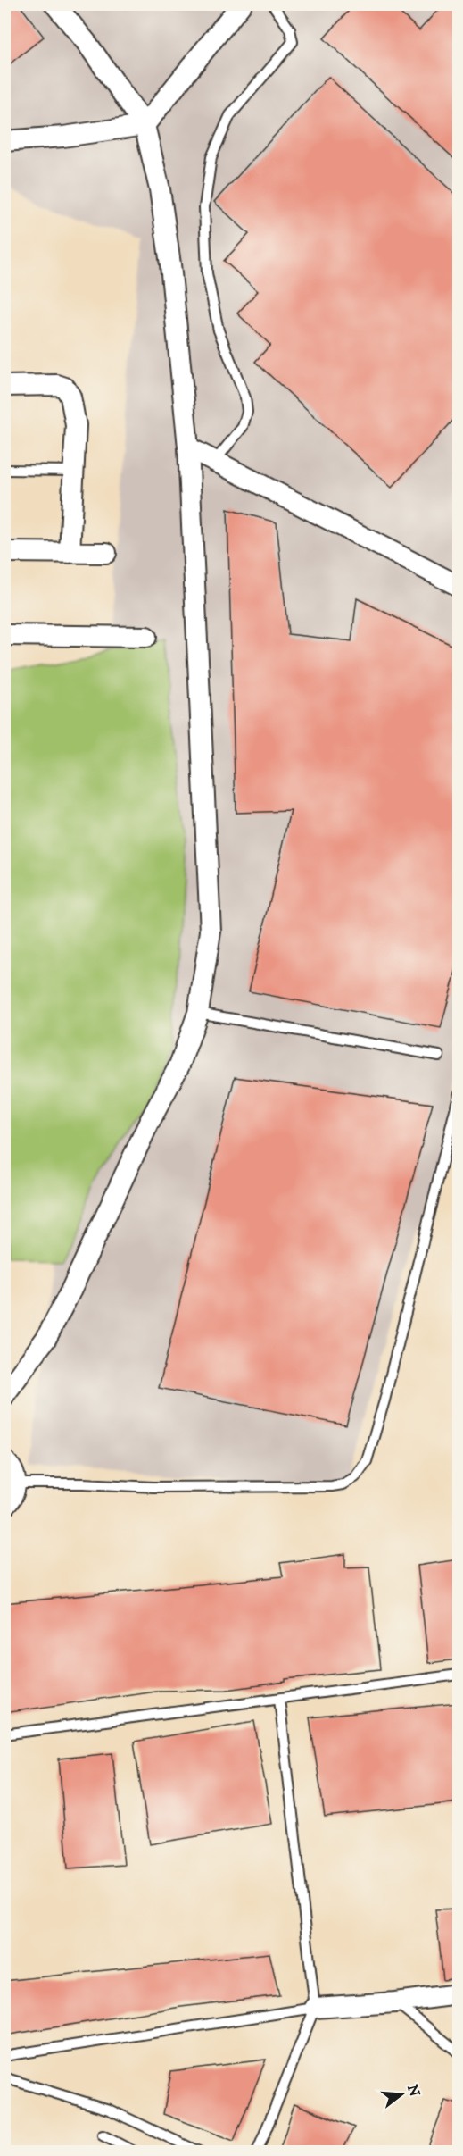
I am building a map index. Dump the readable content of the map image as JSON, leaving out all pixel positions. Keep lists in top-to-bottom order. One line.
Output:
{"north":"right"}
